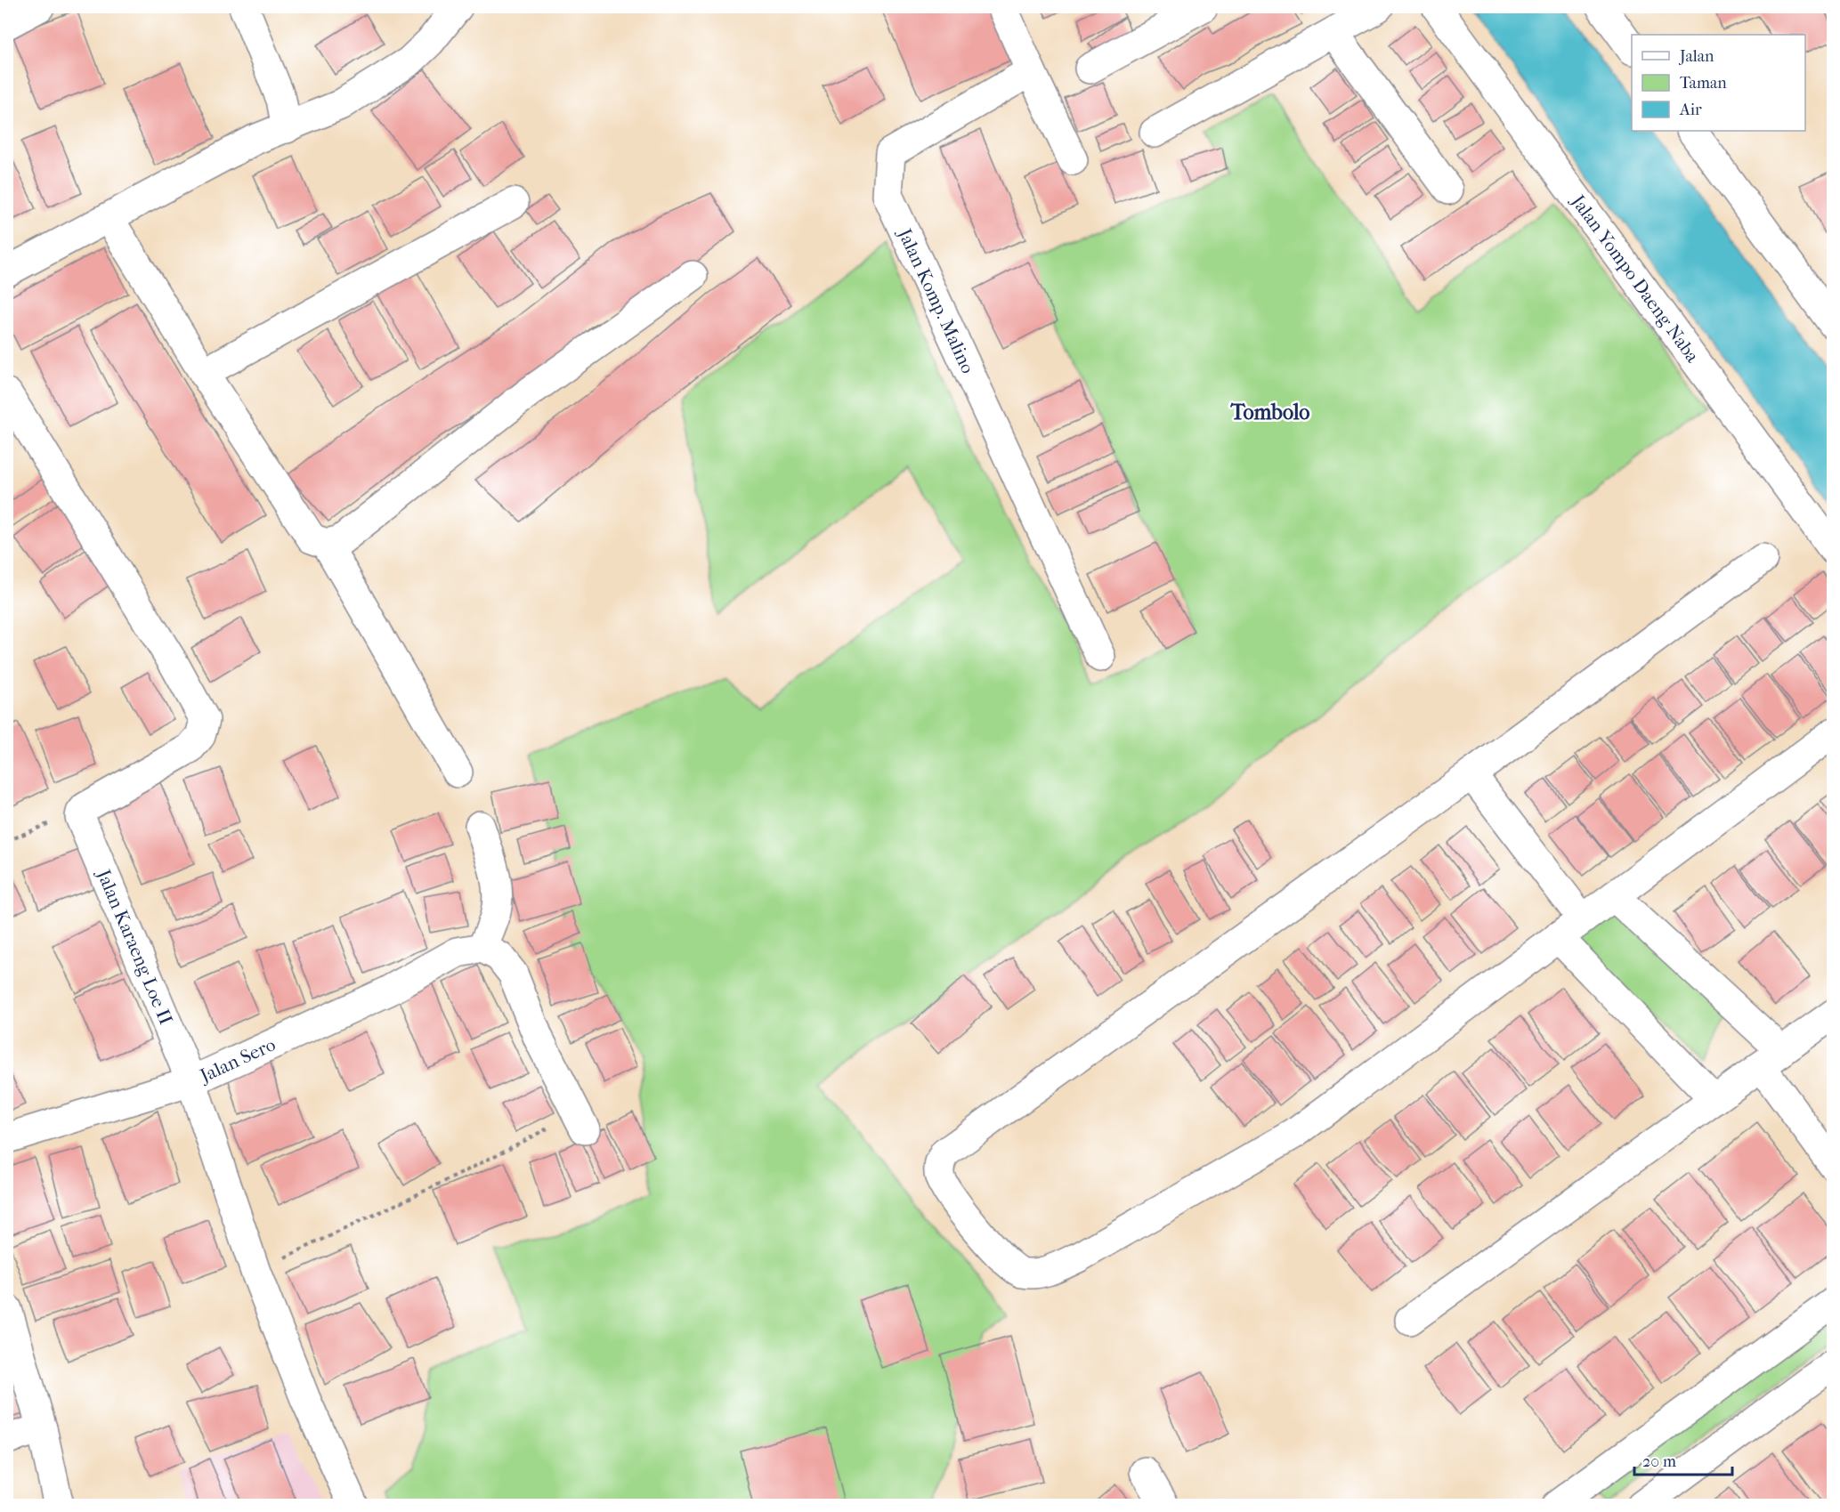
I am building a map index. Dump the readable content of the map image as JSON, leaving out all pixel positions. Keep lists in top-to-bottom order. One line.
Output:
{"streets":{"street":["Jalan Yompo Daeng Naba","Jalan Komp. Malino","Jalan Karaeng Loe II","Jalan Sero"]},"crossings":[["Jalan Karaeng Loe II","Jalan Sero"]],"districts":["Tombolo"],"legend":["Jalan","Taman","Air"],"scale_bar":"20 m"}
